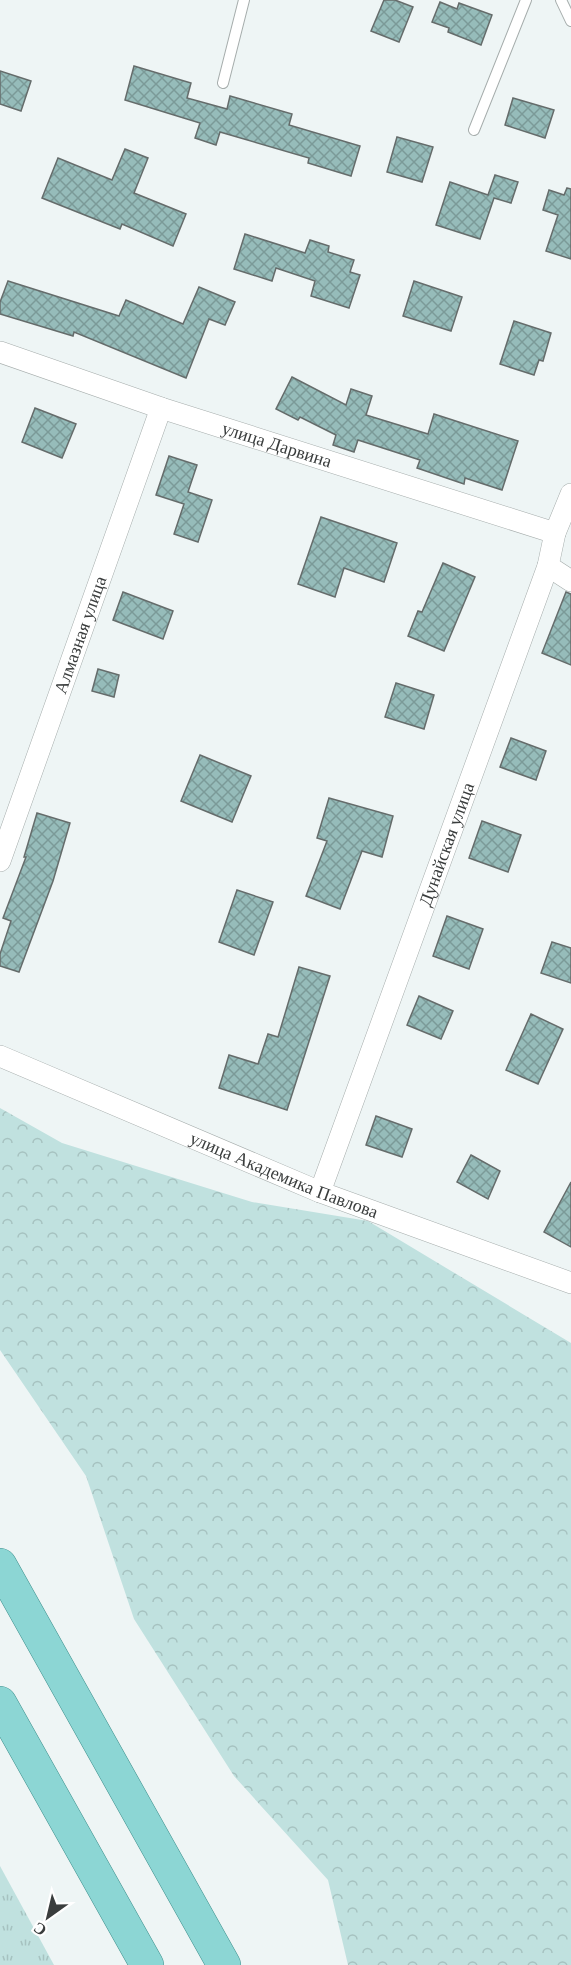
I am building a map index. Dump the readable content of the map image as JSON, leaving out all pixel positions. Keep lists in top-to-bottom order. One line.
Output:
{"streets":{"street":["улица Дарвина","Алмазная улица","Дунайская улица","улица Академика Павлова"]},"crossings":[["улица Дарвина","Алмазная улица"],["улица Дарвина","Дунайская улица"],["Дунайская улица","улица Академика Павлова"]],"north":"bottom left"}
